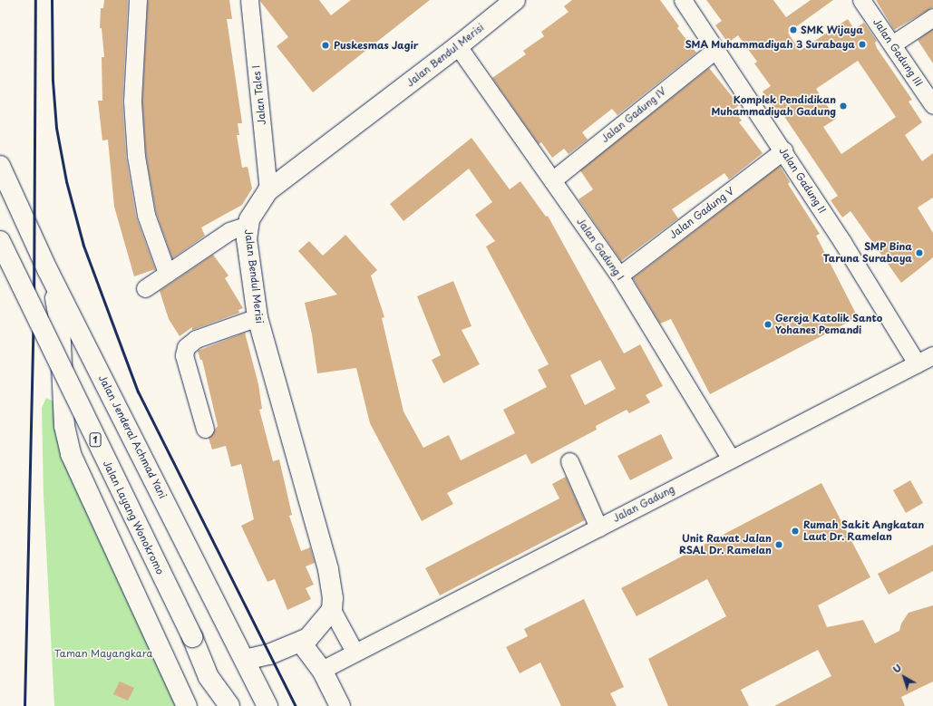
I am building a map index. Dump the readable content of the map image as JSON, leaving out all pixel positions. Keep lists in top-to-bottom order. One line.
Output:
{"streets":{"main road":["Jalan Bendul Merisi","Jalan Jenderal Achmad Yani","1","Jalan Layang Wonokromo"],"street":["Jalan Gadung III","Jalan Tales I","Jalan Gadung IV","Jalan Gadung II","Jalan Gadung V","Jalan Gadung I","Jalan Gadung"]},"crossings":[["Jalan Bendul Merisi","Jalan Tales I"],["Jalan Bendul Merisi","Jalan Gadung I"],["Jalan Gadung IV","Jalan Gadung II"],["Jalan Gadung IV","Jalan Gadung I"],["Jalan Gadung II","Jalan Gadung V"],["Jalan Gadung II","Jalan Gadung"],["Jalan Gadung V","Jalan Gadung I"],["Jalan Gadung I","Jalan Gadung"]],"parks":["Taman Mayangkara"],"places":["SMK Wijaya","SMA Muhammadiyah 3 Surabaya","Puskesmas Jagir","Komplek Pendidikan Muhammadiyah Gadung","SMP Bina Taruna Surabaya","Gereja Katolik Santo Yohanes Pemandi","Rumah Sakit Angkatan Laut Dr. Ramelan","Unit Rawat Jalan RSAL Dr. Ramelan"],"north":"top left"}
